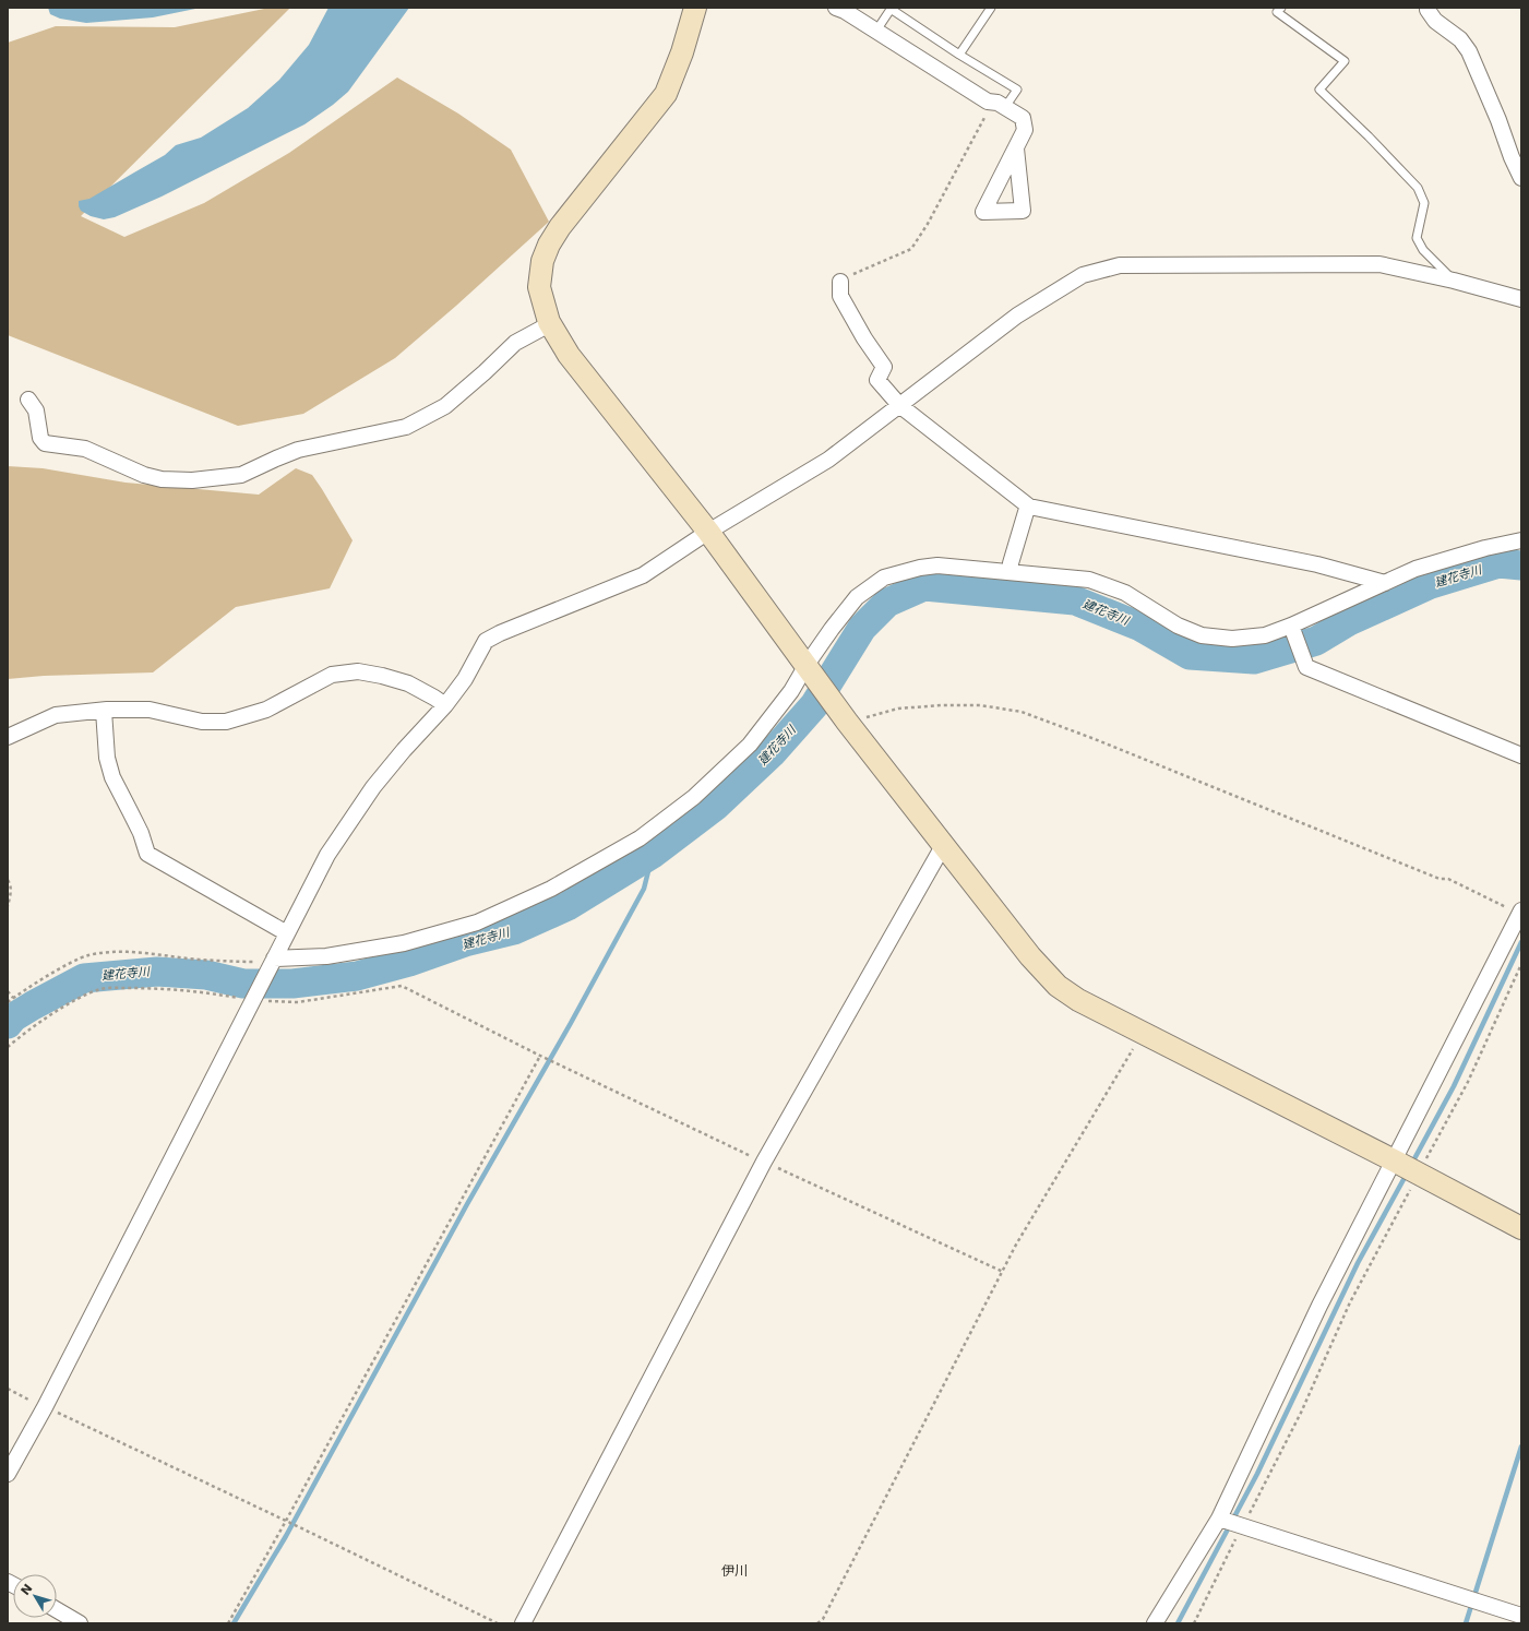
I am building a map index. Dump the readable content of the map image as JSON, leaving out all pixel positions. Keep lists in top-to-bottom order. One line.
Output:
{"districts":["伊川"],"water":["建花寺川"],"north":"top left"}
